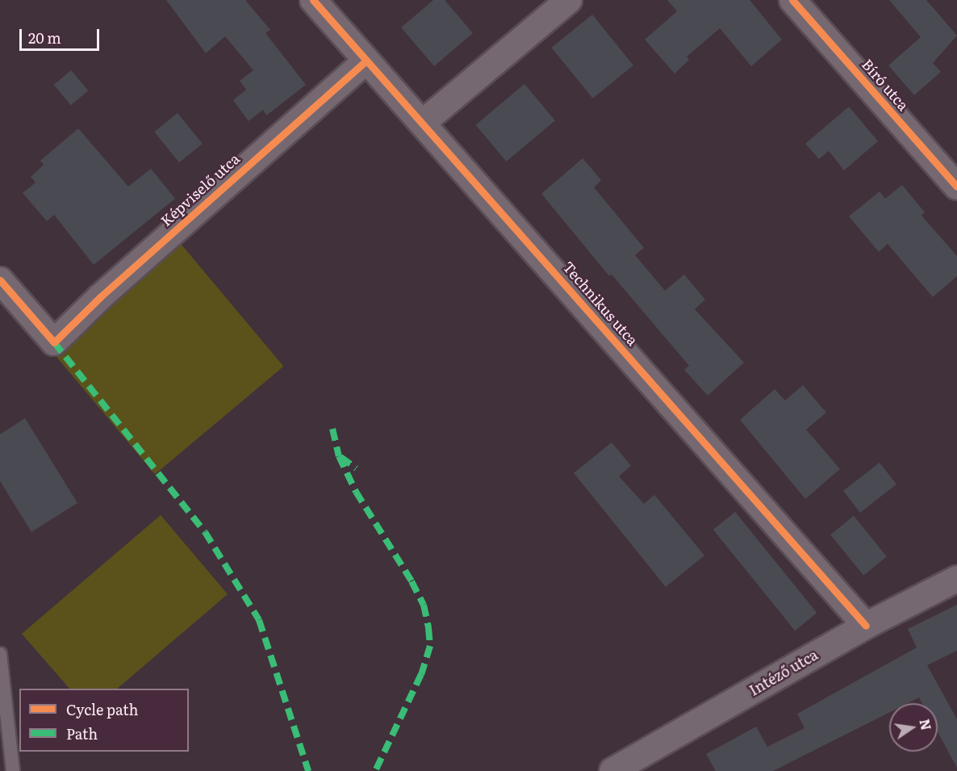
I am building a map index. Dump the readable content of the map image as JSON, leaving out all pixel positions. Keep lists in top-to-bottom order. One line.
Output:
{"streets":{"street":["Bíró utca","Képviselő utca","Technikus utca","Intéző utca"]},"crossings":[["Képviselő utca","Technikus utca"],["Technikus utca","Intéző utca"]],"legend":["Cycle path","Path"],"scale_bar":"20 m","north":"right"}
